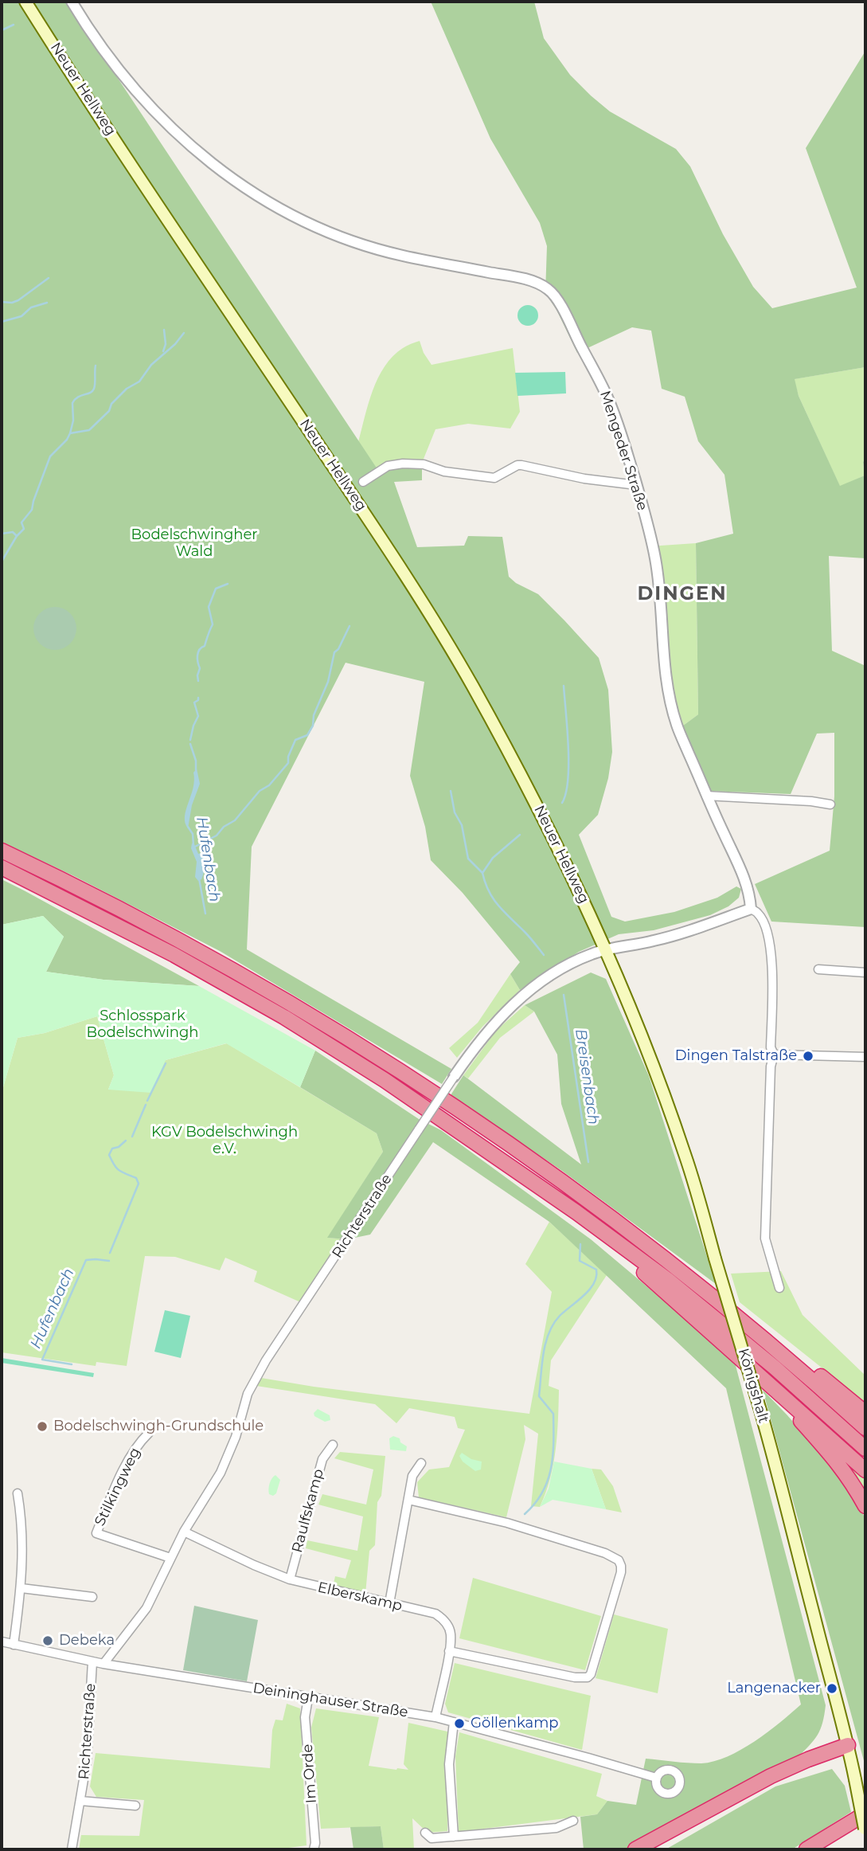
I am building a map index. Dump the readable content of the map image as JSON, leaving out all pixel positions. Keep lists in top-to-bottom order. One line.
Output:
{"streets":{"main road":["Neuer Hellweg","Königshalt"],"street":["Mengeder Straße","Richterstraße","Stilkingweg","Raulfskamp","Elberskamp","Deininghauser Straße","Im Orde"]},"crossings":[["Neuer Hellweg","Richterstraße"],["Neuer Hellweg","Königshalt"],["Mengeder Straße","Richterstraße"],["Richterstraße","Königshalt"],["Richterstraße","Stilkingweg"],["Richterstraße","Elberskamp"],["Richterstraße","Deininghauser Straße"],["Raulfskamp","Elberskamp"],["Elberskamp","Deininghauser Straße"],["Deininghauser Straße","Im Orde"]],"districts":["DINGEN"],"water":["Hufenbach","Breisenbach"],"parks":["Bodelschwingher Wald","Schlosspark Bodelschwingh","KGV Bodelschwingh e.V."],"places":["Dingen Talstraße","Bodelschwingh-Grundschule","Debeka","Langenacker","Göllenkamp"]}
